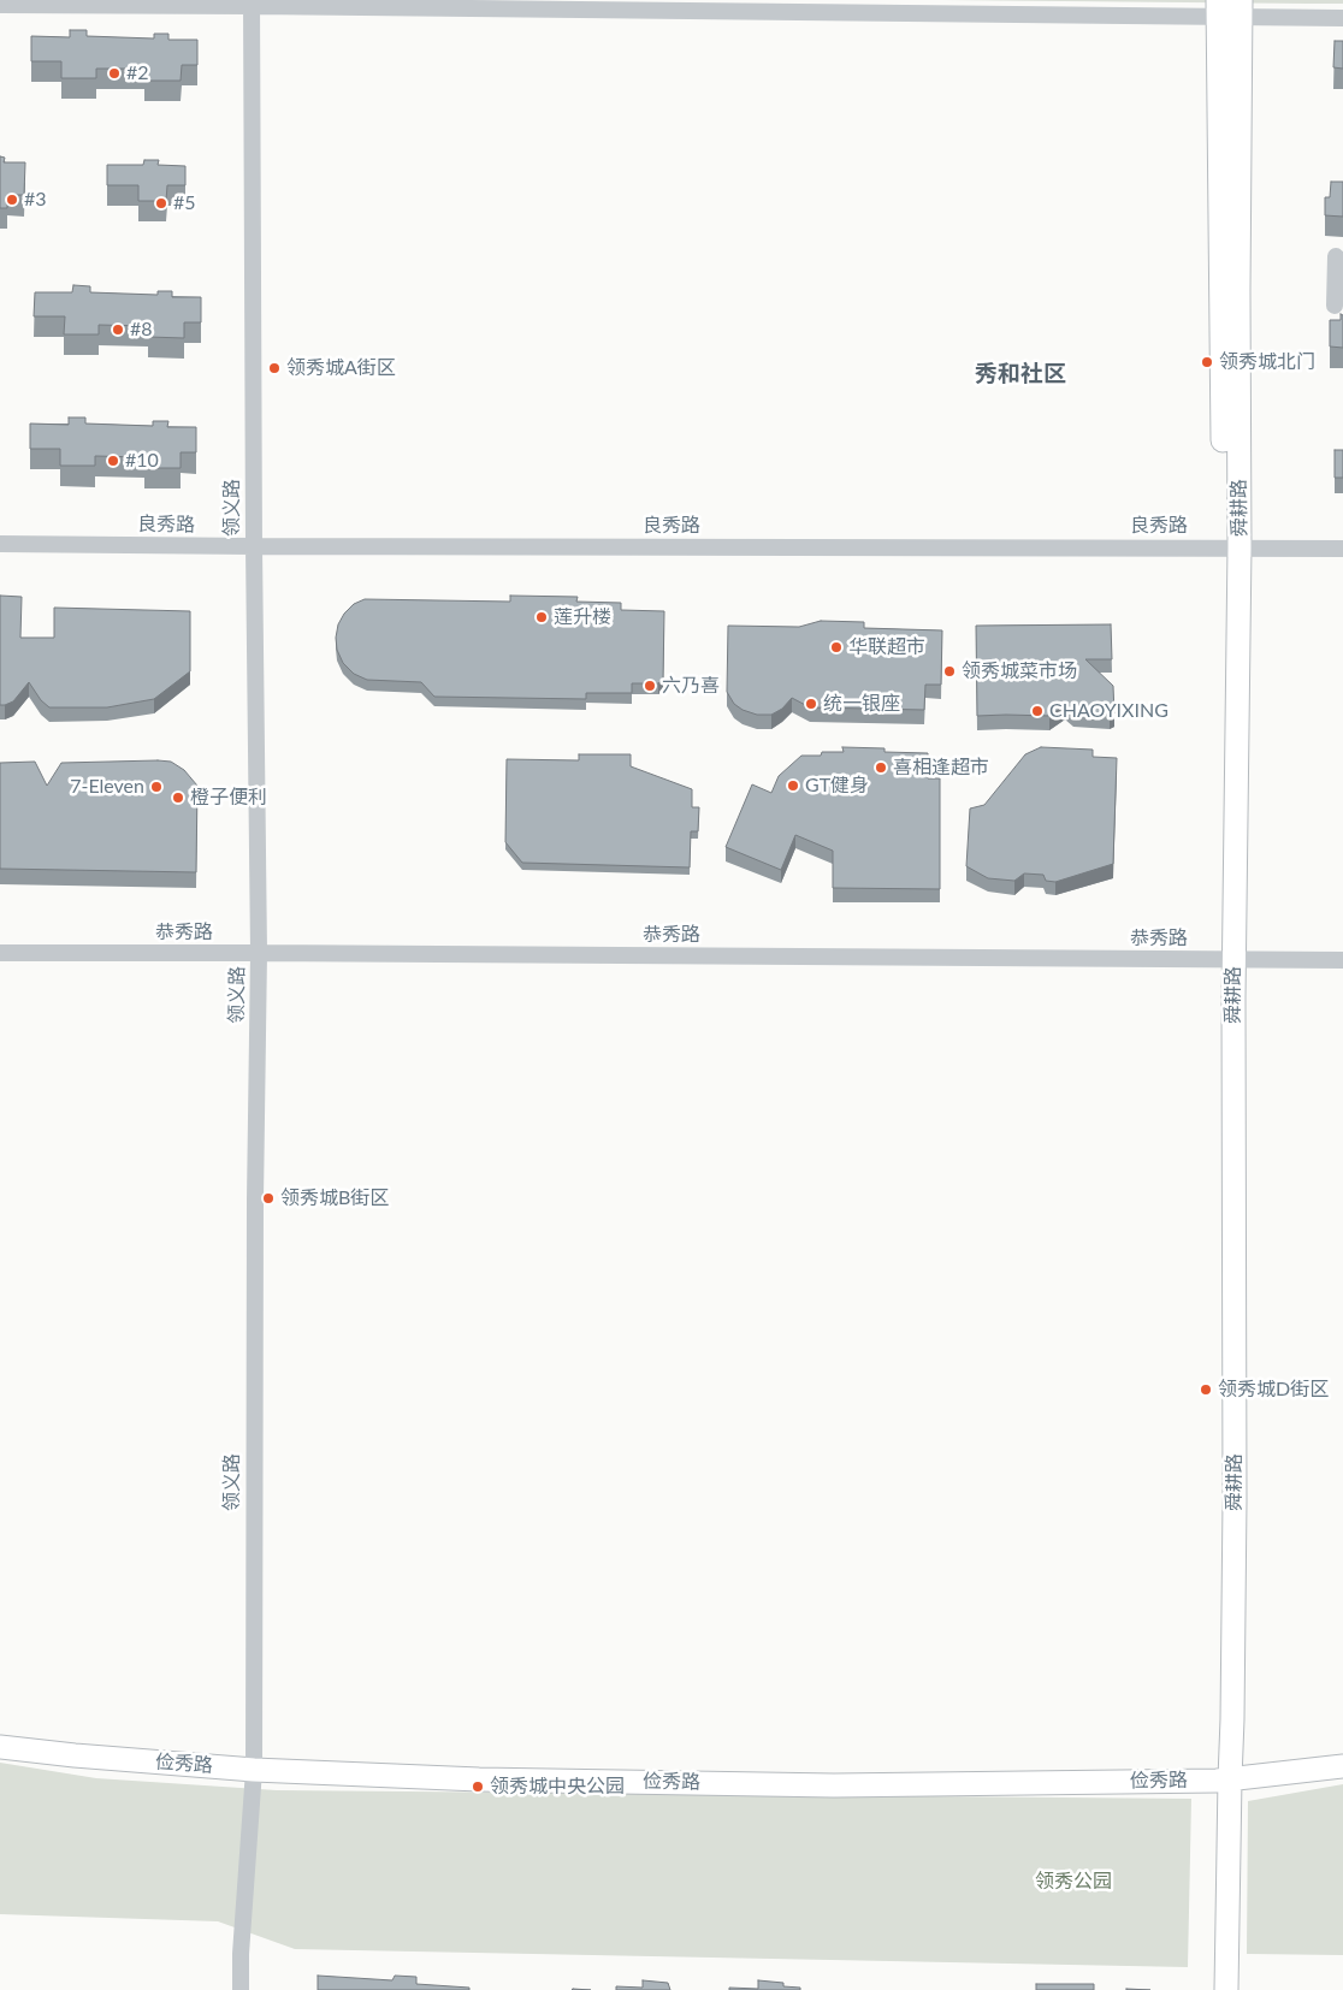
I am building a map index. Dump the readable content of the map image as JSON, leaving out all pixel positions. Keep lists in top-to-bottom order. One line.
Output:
{"streets":{"main road":["舜耕路","俭秀路"],"street":["领义路","良秀路","恭秀路"]},"crossings":[["领义路","良秀路"],["领义路","恭秀路"],["领义路","俭秀路"],["舜耕路","良秀路"],["舜耕路","恭秀路"],["舜耕路","俭秀路"]],"districts":["秀和社区"],"parks":["领秀公园"],"places":["#2","#3","#5","#8","领秀城北门","领秀城A街区","#10","莲升楼","华联超市","领秀城菜市场","六乃喜","统一银座","CHAOYIXING","喜相逢超市","GT健身","7-Eleven","橙子便利","领秀城B街区","领秀城D街区","领秀城中央公园"]}
